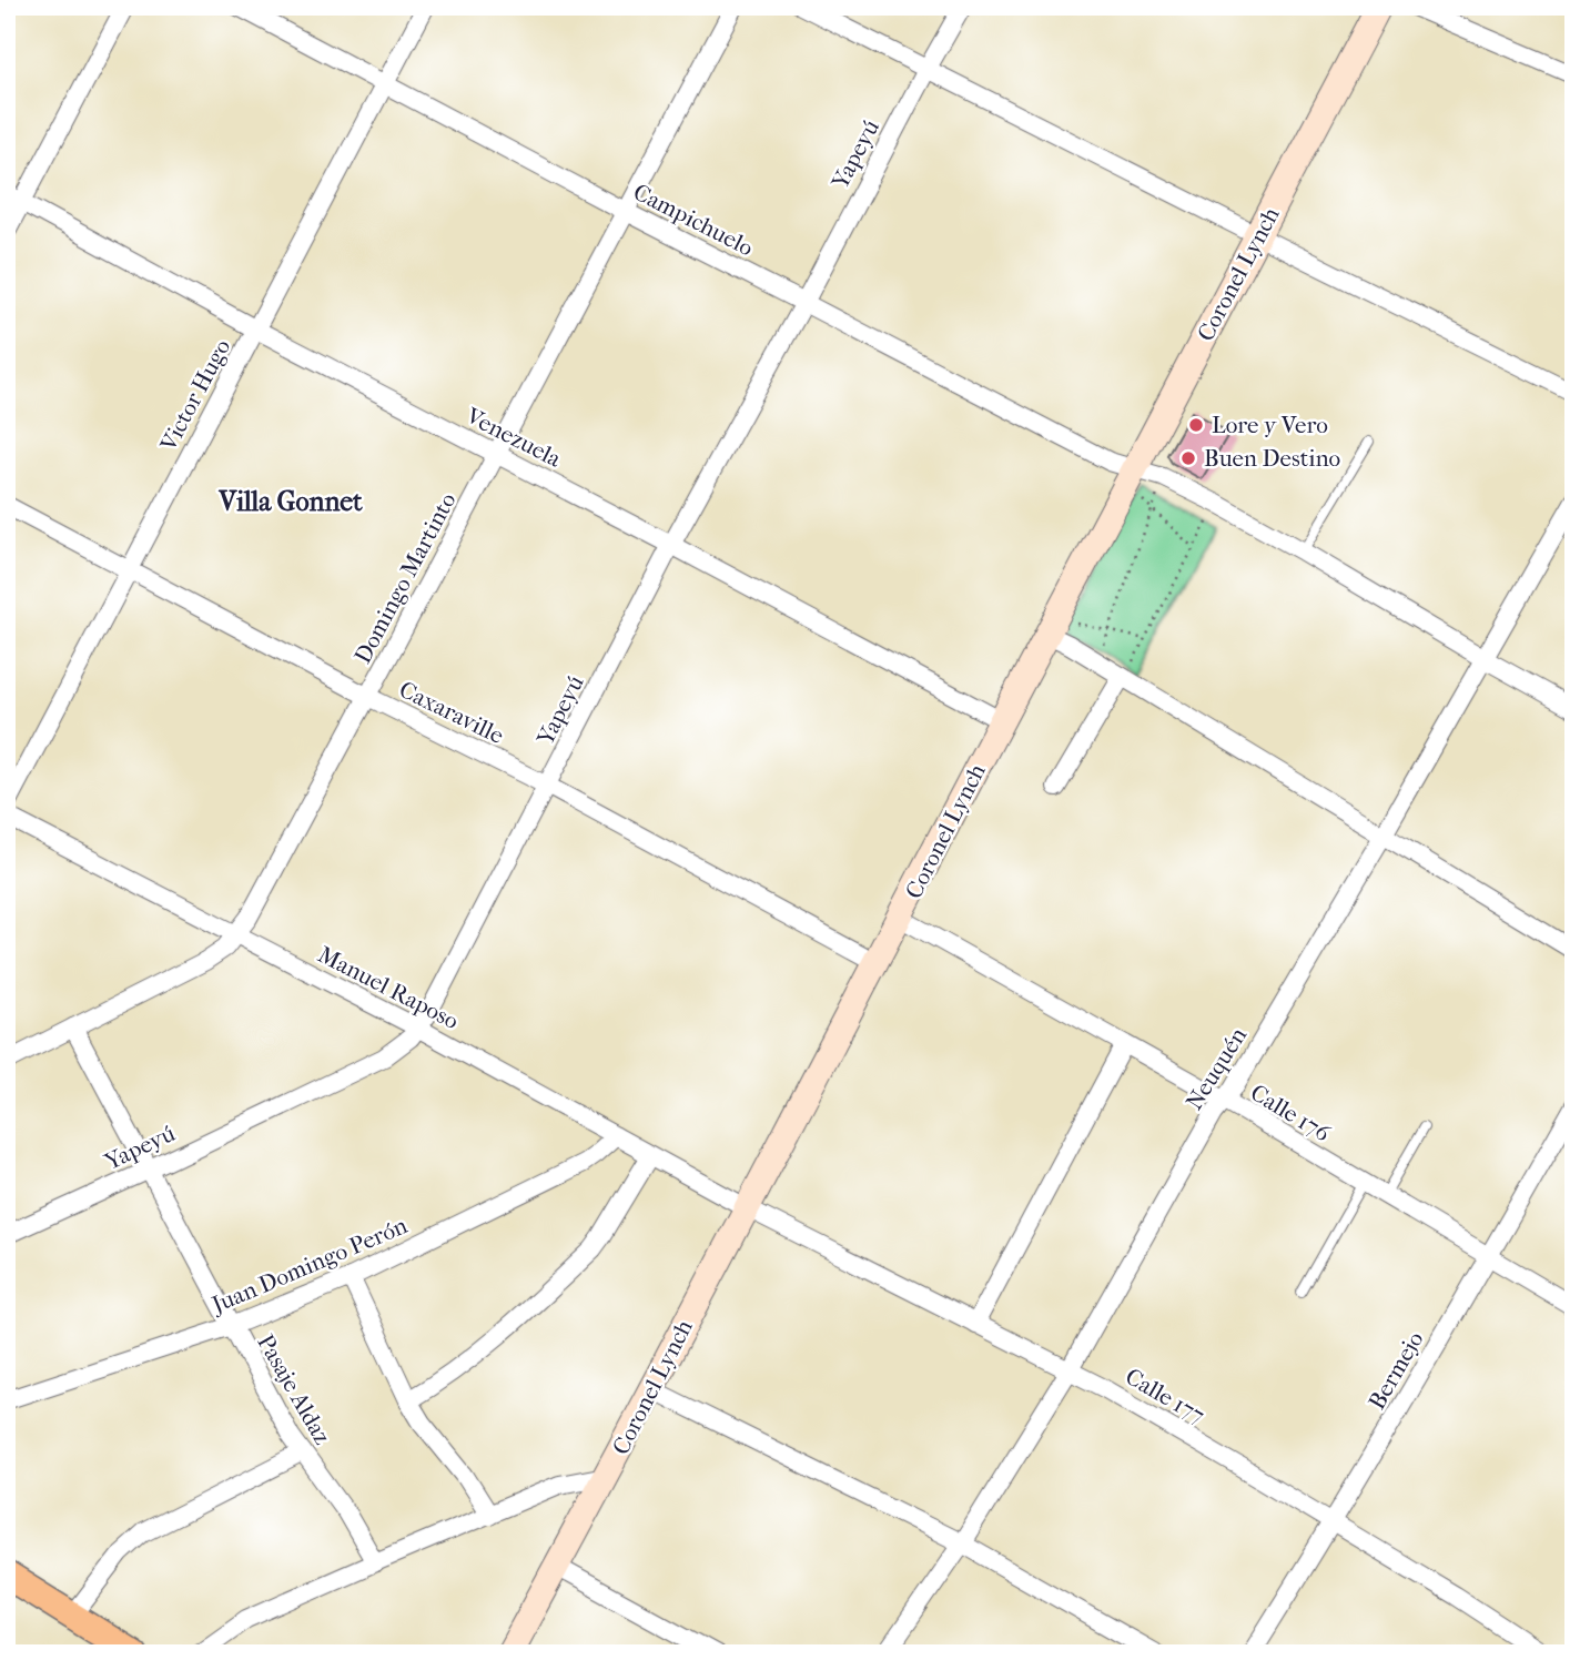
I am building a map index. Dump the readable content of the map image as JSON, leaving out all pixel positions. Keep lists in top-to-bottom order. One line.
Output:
{"streets":{"main road":["Coronel Lynch"],"street":["Yapeyú","Campichuelo","Victor Hugo","Venezuela","Domingo Martinto","Caxaraville","Manuel Raposo","Neuquén","Calle 176","Juan Domingo Perón","Bermejo","Pasaje Aldaz","Calle 177"]},"crossings":[["Yapeyú","Campichuelo"],["Yapeyú","Venezuela"],["Yapeyú","Caxaraville"],["Yapeyú","Manuel Raposo"],["Yapeyú","Pasaje Aldaz"],["Campichuelo","Coronel Lynch"],["Campichuelo","Victor Hugo"],["Campichuelo","Domingo Martinto"],["Campichuelo","Neuquén"],["Coronel Lynch","Venezuela"],["Coronel Lynch","Caxaraville"],["Coronel Lynch","Manuel Raposo"],["Coronel Lynch","Calle 176"],["Coronel Lynch","Calle 177"],["Victor Hugo","Venezuela"],["Victor Hugo","Caxaraville"],["Venezuela","Domingo Martinto"],["Domingo Martinto","Caxaraville"],["Domingo Martinto","Manuel Raposo"],["Domingo Martinto","Pasaje Aldaz"],["Manuel Raposo","Juan Domingo Perón"],["Manuel Raposo","Calle 177"],["Neuquén","Calle 176"],["Neuquén","Calle 177"],["Calle 176","Bermejo"],["Juan Domingo Perón","Pasaje Aldaz"],["Bermejo","Calle 177"]],"districts":["Villa Gonnet"],"places":["Lore y Vero","Buen Destino"]}
